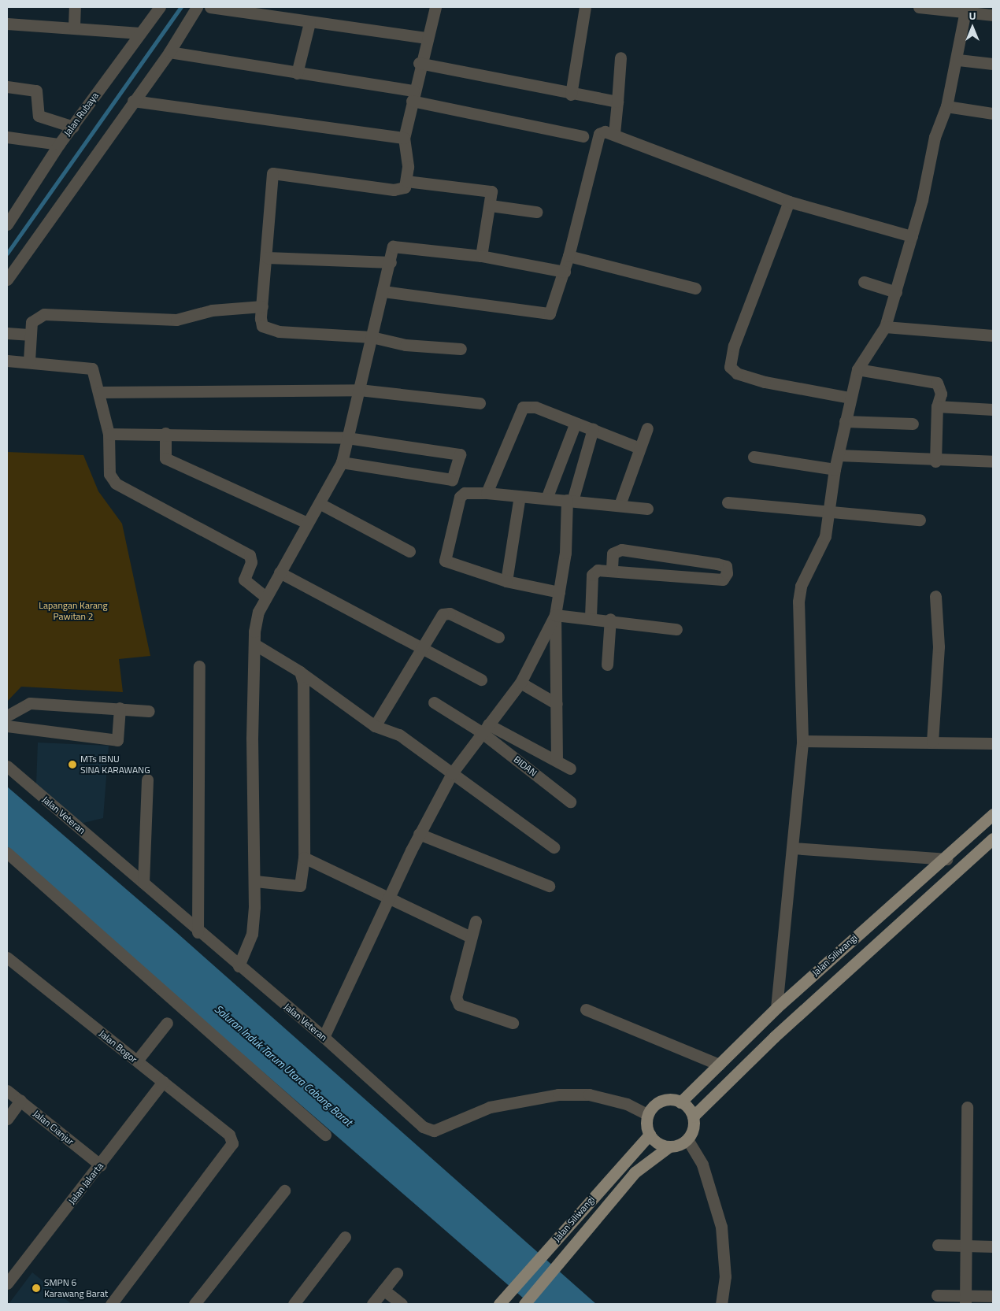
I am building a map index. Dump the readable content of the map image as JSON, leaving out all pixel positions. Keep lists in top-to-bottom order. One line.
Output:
{"streets":{"main road":["Jalan Siliwangi"],"street":["Jalan Rubaya","BIDAN","Jalan Veteran","Jalan Bogor","Jalan Cianjur","Jalan Jakarta"]},"crossings":[["Jalan Veteran","Jalan Siliwangi"],["Jalan Bogor","Jalan Jakarta"],["Jalan Cianjur","Jalan Jakarta"]],"water":["Saluran Induk Tarum Utara Cabang Barat"],"parks":["Lapangan Karang Pawitan 2"],"places":["MTs IBNU SINA KARAWANG","SMPN 6 Karawang Barat"],"north":"top"}
